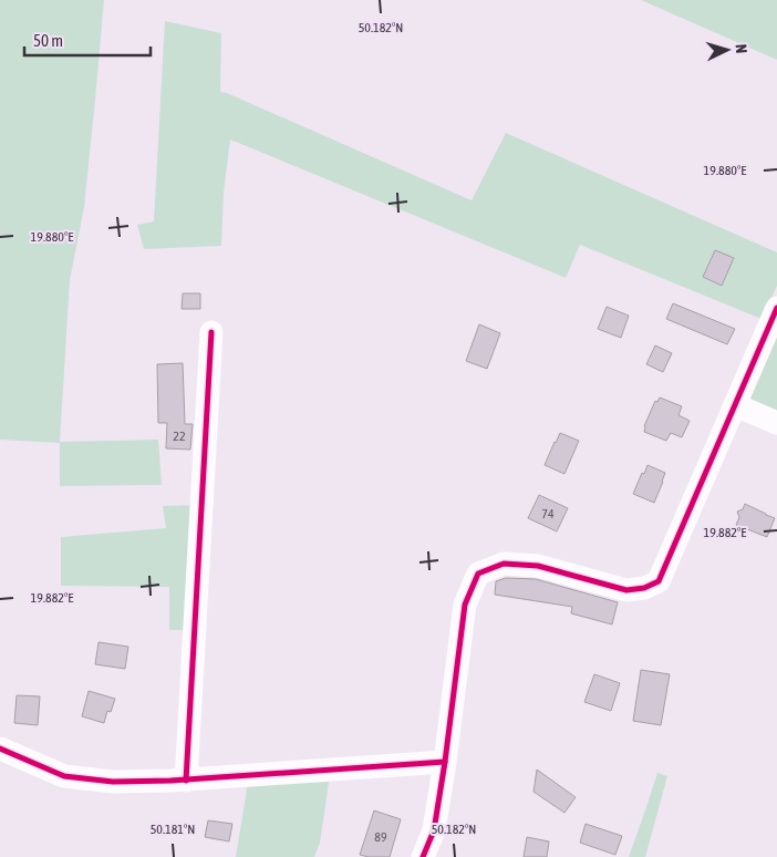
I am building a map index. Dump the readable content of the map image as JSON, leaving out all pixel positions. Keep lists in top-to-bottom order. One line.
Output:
{"house_numbers":["22","74","89"],"scale_bar":"50 m","north":"right","coordinates":["50.182°N","19.880°E","19.882°E","50.181°N"]}
